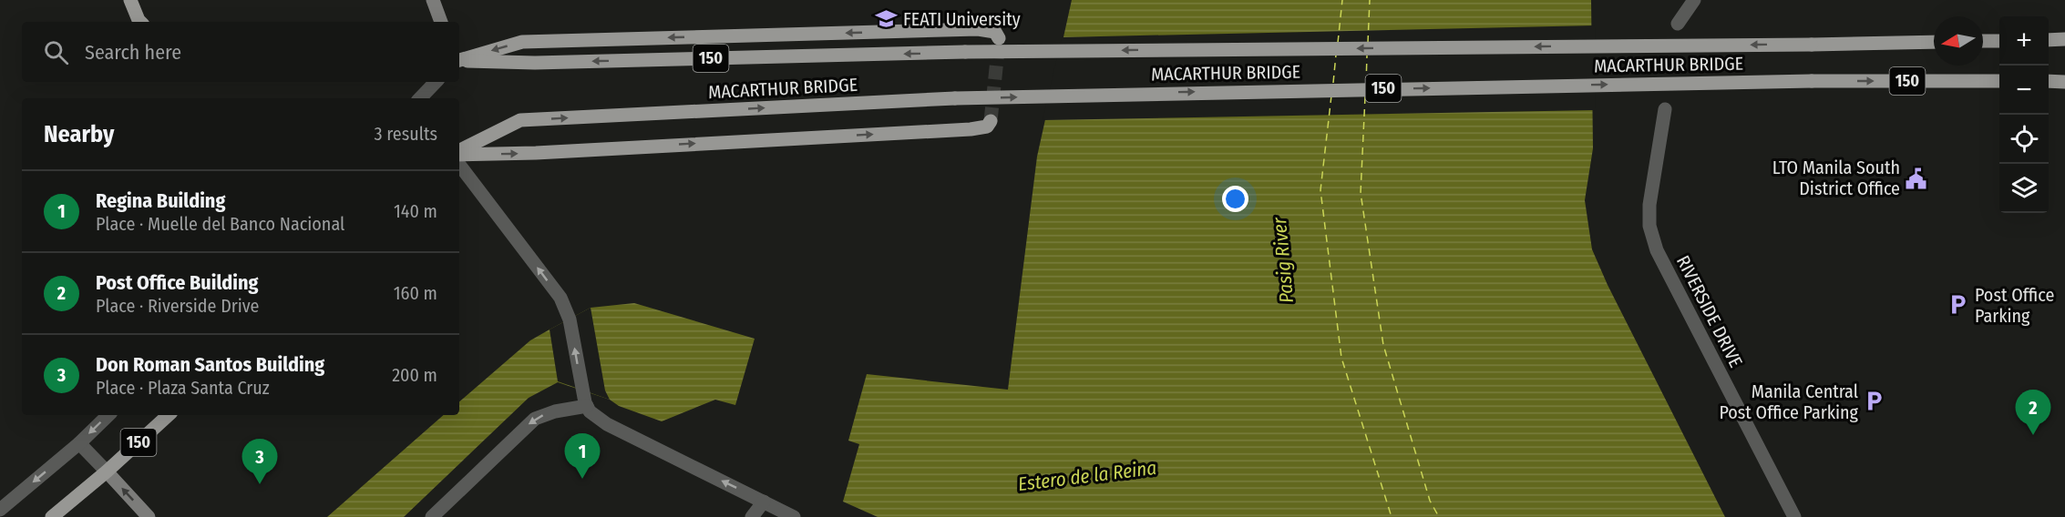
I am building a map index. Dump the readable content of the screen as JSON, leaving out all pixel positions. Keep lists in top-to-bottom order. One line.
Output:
{"streets":{"main road":["150","MACARTHUR BRIDGE"],"street":["RIVERSIDE DRIVE"]},"water":["Pasig River","Estero de la Reina"],"places":{"school or university":["FEATI University"],"public building":["LTO Manila South District Office"],"parking":["Post Office Parking","Manila Central Post Office Parking"]},"north":"left","page":{"map_buttons":["+","−"],"search":"Search here","heading":["Nearby","3 results"],"list":[{"mark":"1","name":"Regina Building","note":"Place · Muelle del Banco Nacional","value":"140 m"},{"mark":"2","name":"Post Office Building","note":"Place · Riverside Drive","value":"160 m"},{"mark":"3","name":"Don Roman Santos Building","note":"Place · Plaza Santa Cruz","value":"200 m"}],"pins":["2","1","3"]}}
